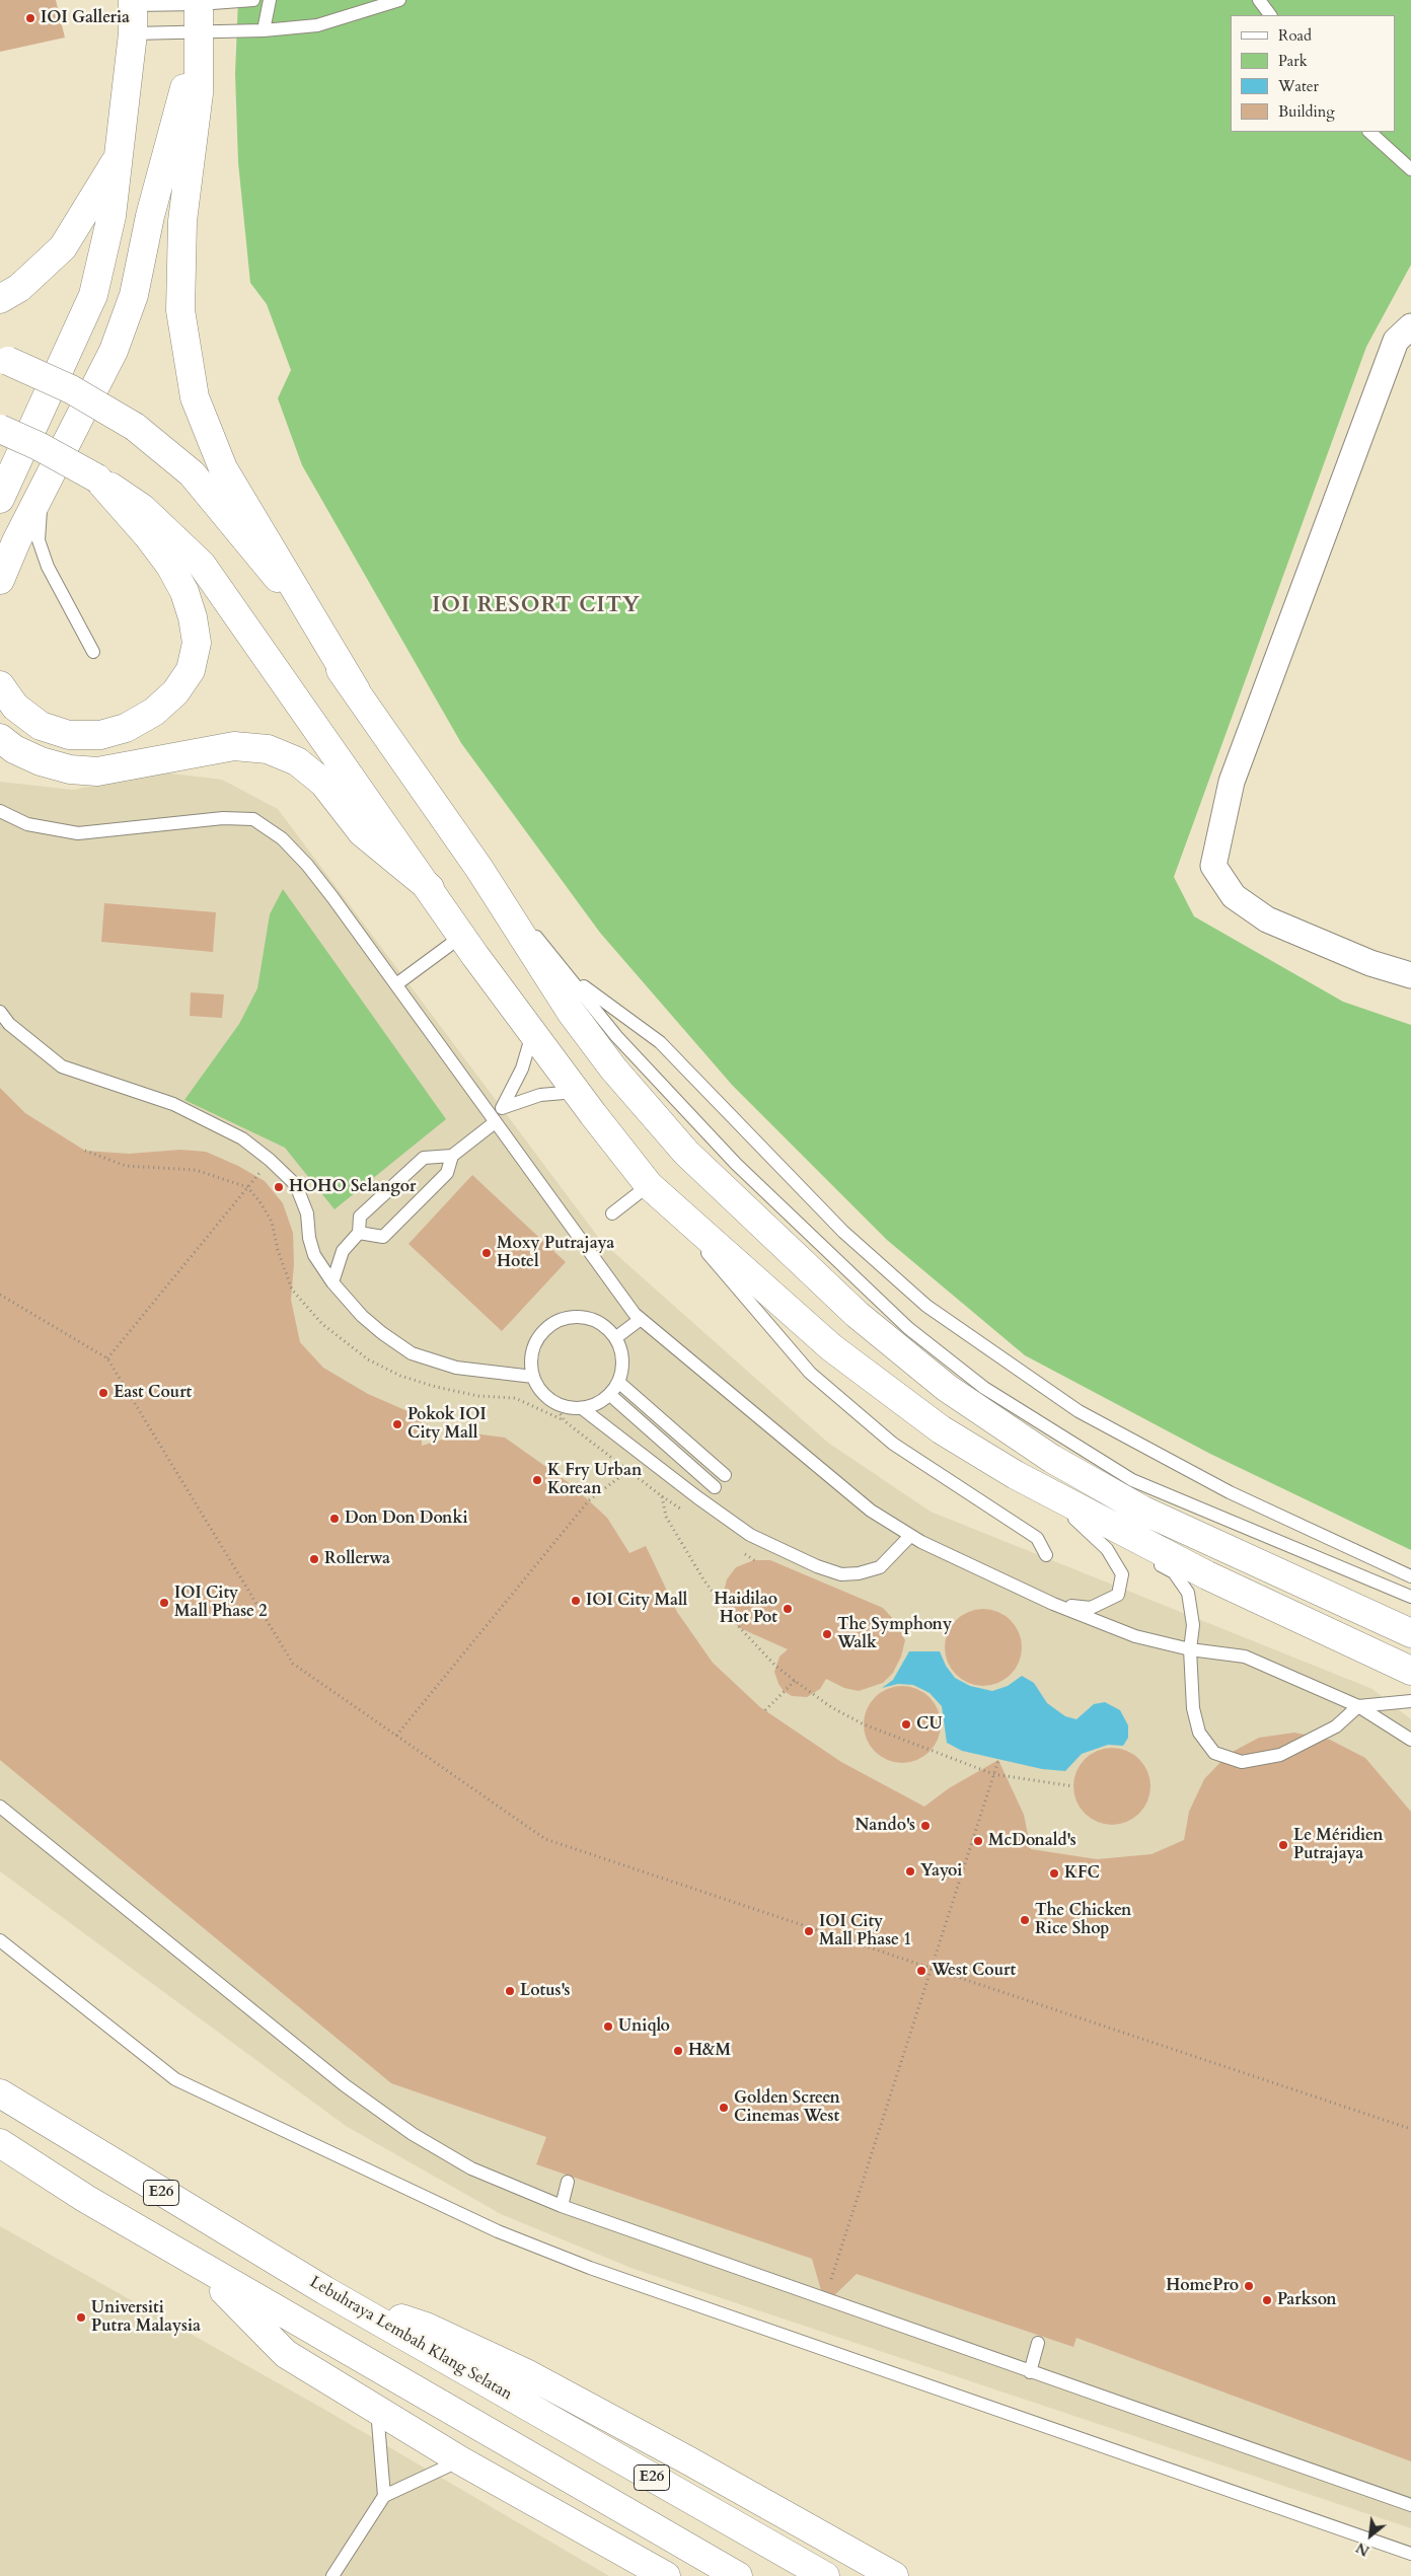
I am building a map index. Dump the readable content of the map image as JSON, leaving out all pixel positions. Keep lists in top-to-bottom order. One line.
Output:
{"streets":{"main road":["E26","Lebuhraya Lembah Klang Selatan"]},"districts":["IOI RESORT CITY"],"places":["IOI Galleria","HOHO Selangor","Moxy Putrajaya Hotel","East Court","Pokok IOI City Mall","K Fry Urban Korean","Don Don Donki","Rollerwa","IOI City Mall","IOI City Mall Phase 2","Haidilao Hot Pot","The Symphony Walk","CU","Nando's","McDonald's","Le Méridien Putrajaya","Yayoi","KFC","The Chicken Rice Shop","IOI City Mall Phase 1","West Court","Lotus's","Uniqlo","H&M","Golden Screen Cinemas West","HomePro","Parkson","Universiti Putra Malaysia"],"legend":["Road","Park","Water","Building"],"north":"bottom left"}
